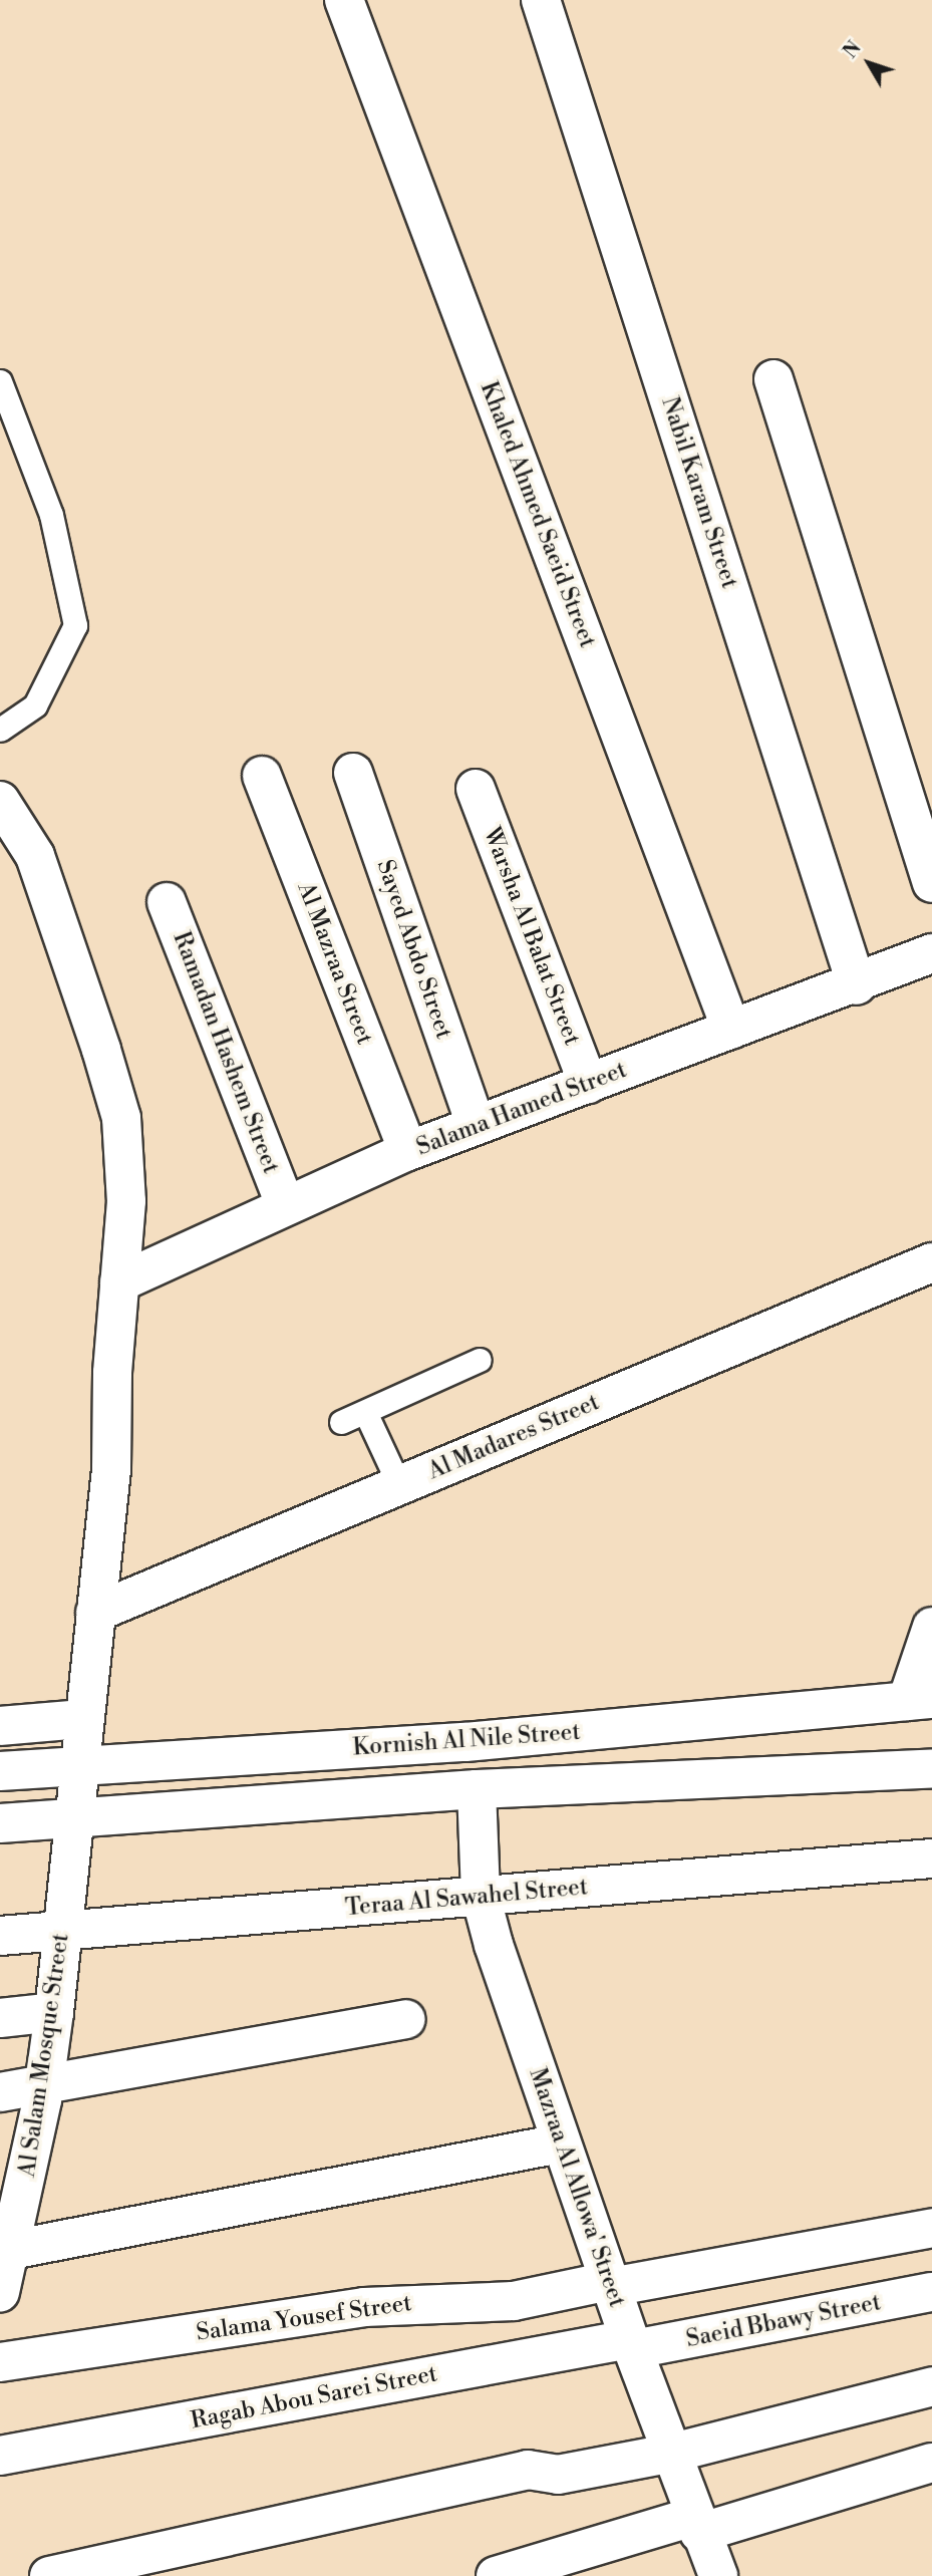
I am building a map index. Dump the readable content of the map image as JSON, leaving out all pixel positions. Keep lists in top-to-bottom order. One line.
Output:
{"streets":{"street":["Nabil Karam Street","Khaled Ahmed Saeid Street","Warsha Al Balat Street","Sayed Abdo Street","Al Mazraa Street","Ramadan Hashem Street","Salama Hamed Street","Al Madares Street","Kornish Al Nile Street","Teraa Al Sawahel Street","Al Salam Mosque Street","Mazraa Al Allowa' Street","Salama Yousef Street","Saeid Bbawy Street","Ragab Abou Sarei Street"]},"crossings":[["Nabil Karam Street","Salama Hamed Street"],["Khaled Ahmed Saeid Street","Salama Hamed Street"],["Warsha Al Balat Street","Salama Hamed Street"],["Sayed Abdo Street","Salama Hamed Street"],["Al Mazraa Street","Salama Hamed Street"],["Ramadan Hashem Street","Salama Hamed Street"],["Salama Hamed Street","Al Salam Mosque Street"],["Al Madares Street","Al Salam Mosque Street"],["Kornish Al Nile Street","Al Salam Mosque Street"],["Teraa Al Sawahel Street","Al Salam Mosque Street"],["Teraa Al Sawahel Street","Mazraa Al Allowa' Street"],["Mazraa Al Allowa' Street","Salama Yousef Street"],["Mazraa Al Allowa' Street","Saeid Bbawy Street"],["Mazraa Al Allowa' Street","Ragab Abou Sarei Street"],["Saeid Bbawy Street","Ragab Abou Sarei Street"]],"north":"top left"}
